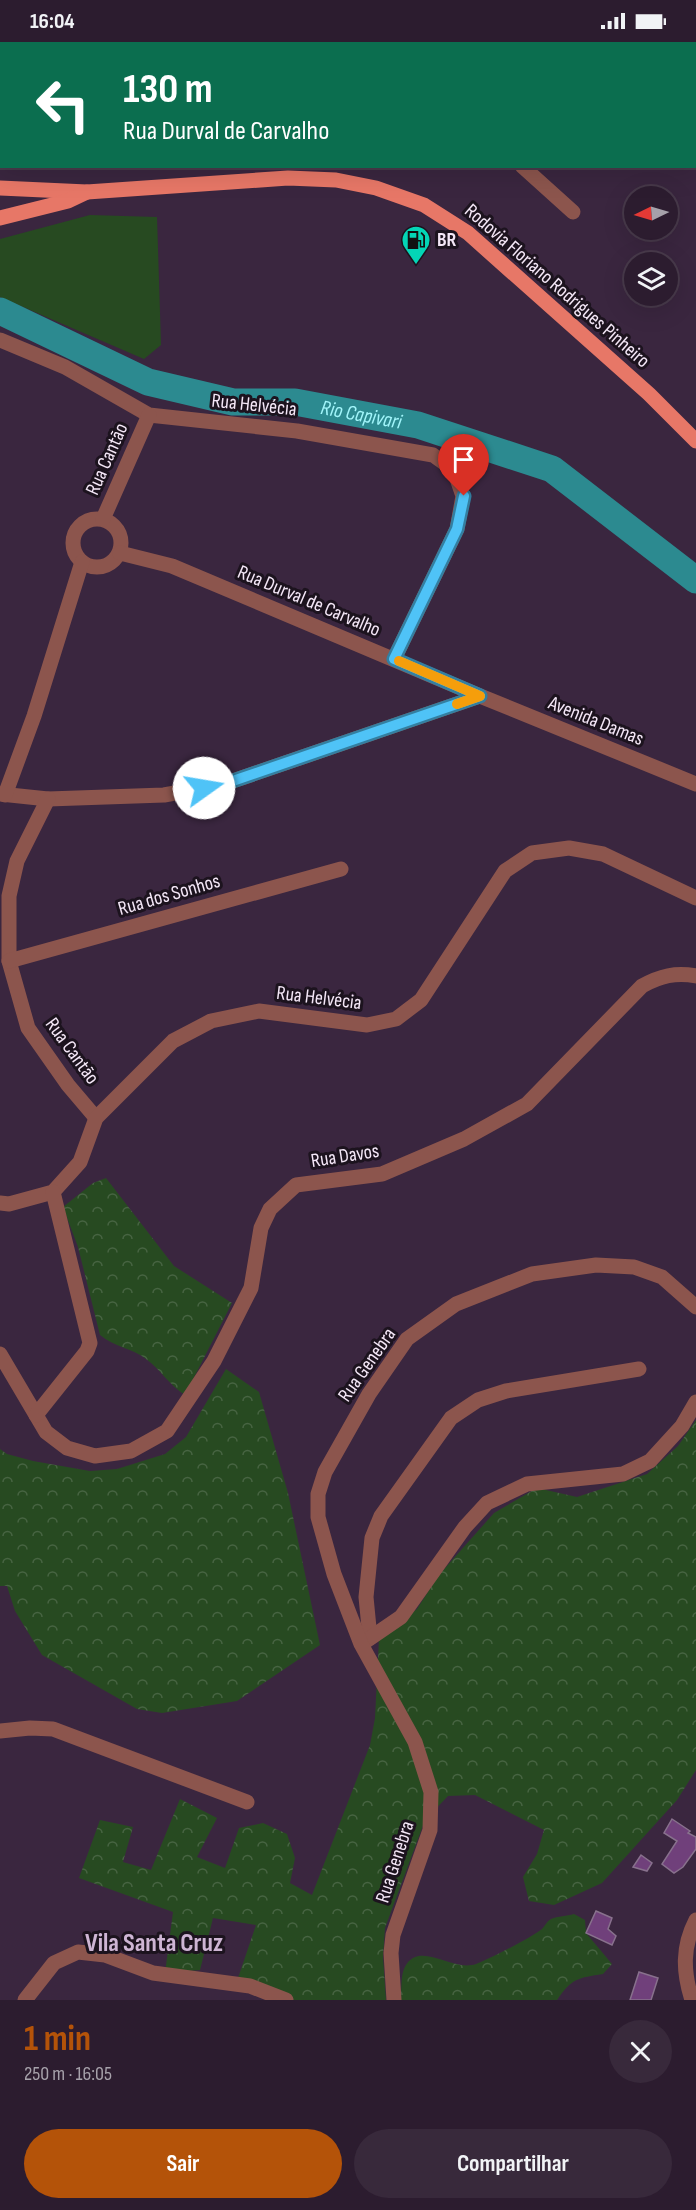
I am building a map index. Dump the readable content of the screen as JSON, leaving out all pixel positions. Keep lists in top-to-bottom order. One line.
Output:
{"streets":{"main road":["Rodovia Floriano Rodrigues Pinheiro"],"street":["Rua Helvécia","Rua Cantão","Rua Durval de Carvalho","Avenida Damas","Rua dos Sonhos","Rua Davos","Rua Genebra"]},"crossings":[["Rua Helvécia","Rua Cantão"],["Rua Helvécia","Rua Durval de Carvalho"],["Rua Cantão","Rua Durval de Carvalho"],["Rua Cantão","Rua dos Sonhos"],["Rua Durval de Carvalho","Avenida Damas"]],"districts":["Vila Santa Cruz"],"water":["Rio Capivari"],"places":{"fuel station":["BR"]},"north":"left","page":{"status":"16:04","turn":["130 m","Rua Durval de Carvalho"],"heading":["1 min","250 m · 16:05"],"buttons":["Sair","Compartilhar"]}}
